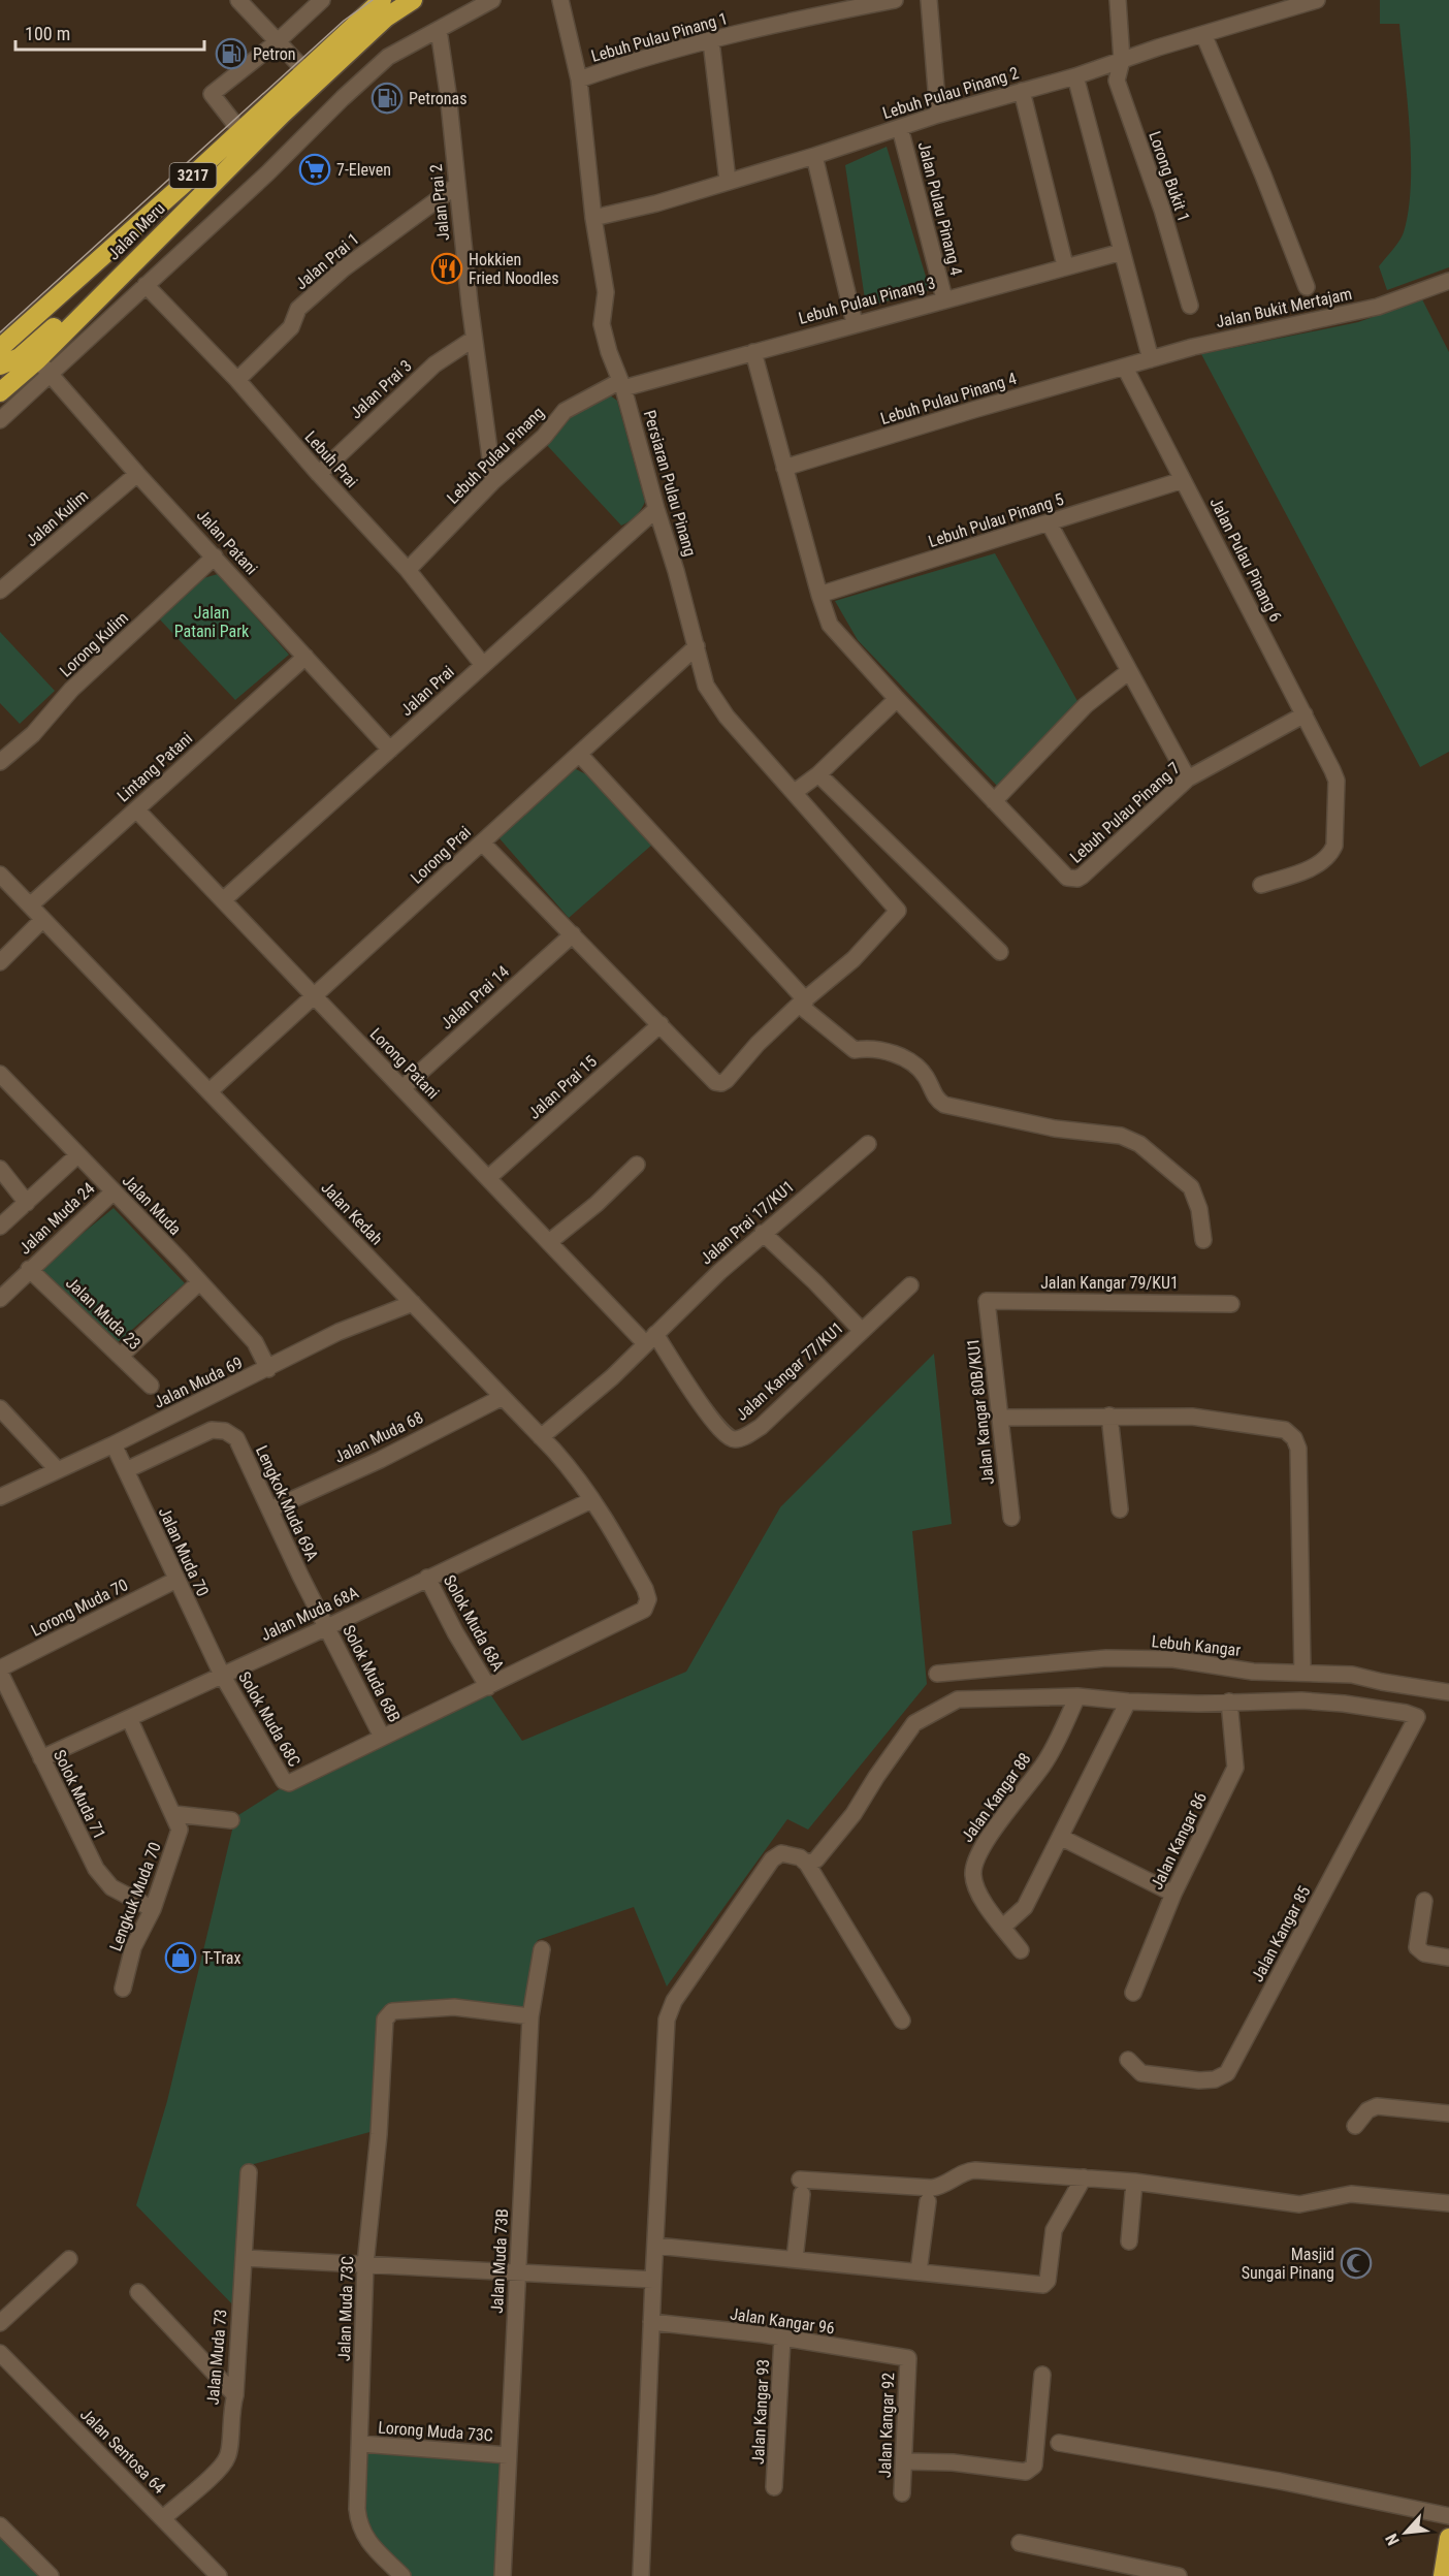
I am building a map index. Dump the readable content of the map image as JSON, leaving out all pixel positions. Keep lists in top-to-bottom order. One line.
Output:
{"streets":{"highway":["3217","Jalan Meru"],"street":["Lebuh Pulau Pinang 1","Lebuh Pulau Pinang 2","Lorong Bukit 1","Jalan Prai 2","Jalan Pulau Pinang 4","Jalan Prai 1","Lebuh Pulau Pinang 3","Jalan Bukit Mertajam","Jalan Prai 3","Lebuh Pulau Pinang 4","Lebuh Pulau Pinang","Lebuh Prai","Persiaran Pulau Pinang","Jalan Kulim","Lebuh Pulau Pinang 5","Jalan Patani","Jalan Pulau Pinang 6","Lorong Kulim","Jalan Prai","Lintang Patani","Lebuh Pulau Pinang 7","Lorong Prai","Jalan Prai 14","Lorong Patani","Jalan Prai 15","Jalan Muda","Jalan Kedah","Jalan Muda 24","Jalan Prai 17/KU1","Jalan Kangar 79/KU1","Jalan Muda 23","Jalan Kangar 77/KU1","Jalan Muda 69","Jalan Kangar 80B/KU1","Jalan Muda 68","Lengkok Muda 69A","Jalan Muda 70","Lorong Muda 70","Jalan Muda 68A","Solok Muda 68A","Lebuh Kangar","Solok Muda 68B","Solok Muda 68C","Solok Muda 71","Jalan Kangar 88","Jalan Kangar 86","Lengkuk Muda 70","Jalan Kangar 85","Jalan Muda 73B","Jalan Muda 73C","Jalan Kangar 96","Jalan Muda 73","Jalan Kangar 93","Jalan Kangar 92","Lorong Muda 73C","Jalan Sentosa 64"]},"crossings":[["Lebuh Pulau Pinang 1","Persiaran Pulau Pinang"],["Lebuh Pulau Pinang 2","Lorong Bukit 1"],["Lebuh Pulau Pinang 2","Jalan Pulau Pinang 4"],["Lebuh Pulau Pinang 2","Persiaran Pulau Pinang"],["Jalan Prai 2","Jalan Prai 1"],["Jalan Prai 2","Jalan Prai 3"],["Jalan Prai 2","Lebuh Pulau Pinang"],["Jalan Pulau Pinang 4","Lebuh Pulau Pinang 3"],["Jalan Meru","Jalan Patani"],["Jalan Prai 1","Lebuh Prai"],["Lebuh Pulau Pinang 3","Lebuh Pulau Pinang"],["Lebuh Pulau Pinang 3","Persiaran Pulau Pinang"],["Jalan Bukit Mertajam","Lebuh Pulau Pinang 4"],["Jalan Bukit Mertajam","Jalan Pulau Pinang 6"],["Jalan Prai 3","Lebuh Prai"],["Lebuh Pulau Pinang 4","Jalan Pulau Pinang 6"],["Lebuh Pulau Pinang","Lebuh Prai"],["Lebuh Pulau Pinang","Persiaran Pulau Pinang"],["Lebuh Prai","Jalan Prai"],["Persiaran Pulau Pinang","Jalan Prai"],["Persiaran Pulau Pinang","Lorong Prai"],["Jalan Kulim","Jalan Patani"],["Lebuh Pulau Pinang 5","Jalan Pulau Pinang 6"],["Jalan Patani","Lorong Kulim"],["Jalan Patani","Jalan Prai"],["Jalan Patani","Lintang Patani"],["Jalan Pulau Pinang 6","Lebuh Pulau Pinang 7"],["Jalan Prai","Lorong Patani"],["Lintang Patani","Lorong Patani"],["Lintang Patani","Jalan Kedah"],["Lorong Prai","Lorong Patani"],["Lorong Prai","Jalan Kedah"],["Jalan Prai 14","Lorong Patani"],["Lorong Patani","Jalan Prai 15"],["Lorong Patani","Jalan Prai 17/KU1"],["Lorong Patani","Jalan Kangar 77/KU1"],["Jalan Muda","Jalan Muda 24"],["Jalan Muda","Jalan Muda 69"],["Jalan Kedah","Jalan Prai 17/KU1"],["Jalan Kedah","Jalan Muda 69"],["Jalan Kedah","Jalan Muda 68"],["Jalan Kedah","Jalan Muda 68A"],["Jalan Kedah","Solok Muda 68A"],["Jalan Muda 24","Jalan Muda 23"],["Jalan Prai 17/KU1","Jalan Kangar 77/KU1"],["Jalan Kangar 79/KU1","Jalan Kangar 80B/KU1"],["Jalan Muda 69","Jalan Muda 70"],["Jalan Muda 68","Lengkok Muda 69A"],["Lengkok Muda 69A","Jalan Muda 70"],["Lengkok Muda 69A","Jalan Muda 68A"],["Lengkok Muda 69A","Solok Muda 68B"],["Jalan Muda 70","Lorong Muda 70"],["Jalan Muda 70","Jalan Muda 68A"],["Jalan Muda 70","Solok Muda 68C"],["Lorong Muda 70","Solok Muda 71"],["Jalan Muda 68A","Solok Muda 68A"],["Jalan Muda 68A","Solok Muda 68B"],["Jalan Muda 68A","Solok Muda 68C"],["Jalan Muda 68A","Solok Muda 71"],["Jalan Muda 68A","Lengkuk Muda 70"],["Solok Muda 68B","Solok Muda 68C"],["Solok Muda 71","Lengkuk Muda 70"],["Jalan Muda 73B","Jalan Muda 73C"],["Jalan Muda 73B","Lorong Muda 73C"],["Jalan Muda 73C","Lorong Muda 73C"],["Jalan Kangar 96","Jalan Kangar 93"],["Jalan Kangar 96","Jalan Kangar 92"],["Jalan Muda 73","Jalan Sentosa 64"]],"parks":["Jalan Patani Park"],"places":{"fuel station":["Petron","Petronas"],"supermarket":["7-Eleven"],"restaurant":["Hokkien Fried Noodles"],"shop":["T-Trax"],"mosque":["Masjid Sungai Pinang"]},"scale_bar":"100 m","north":"bottom left"}
